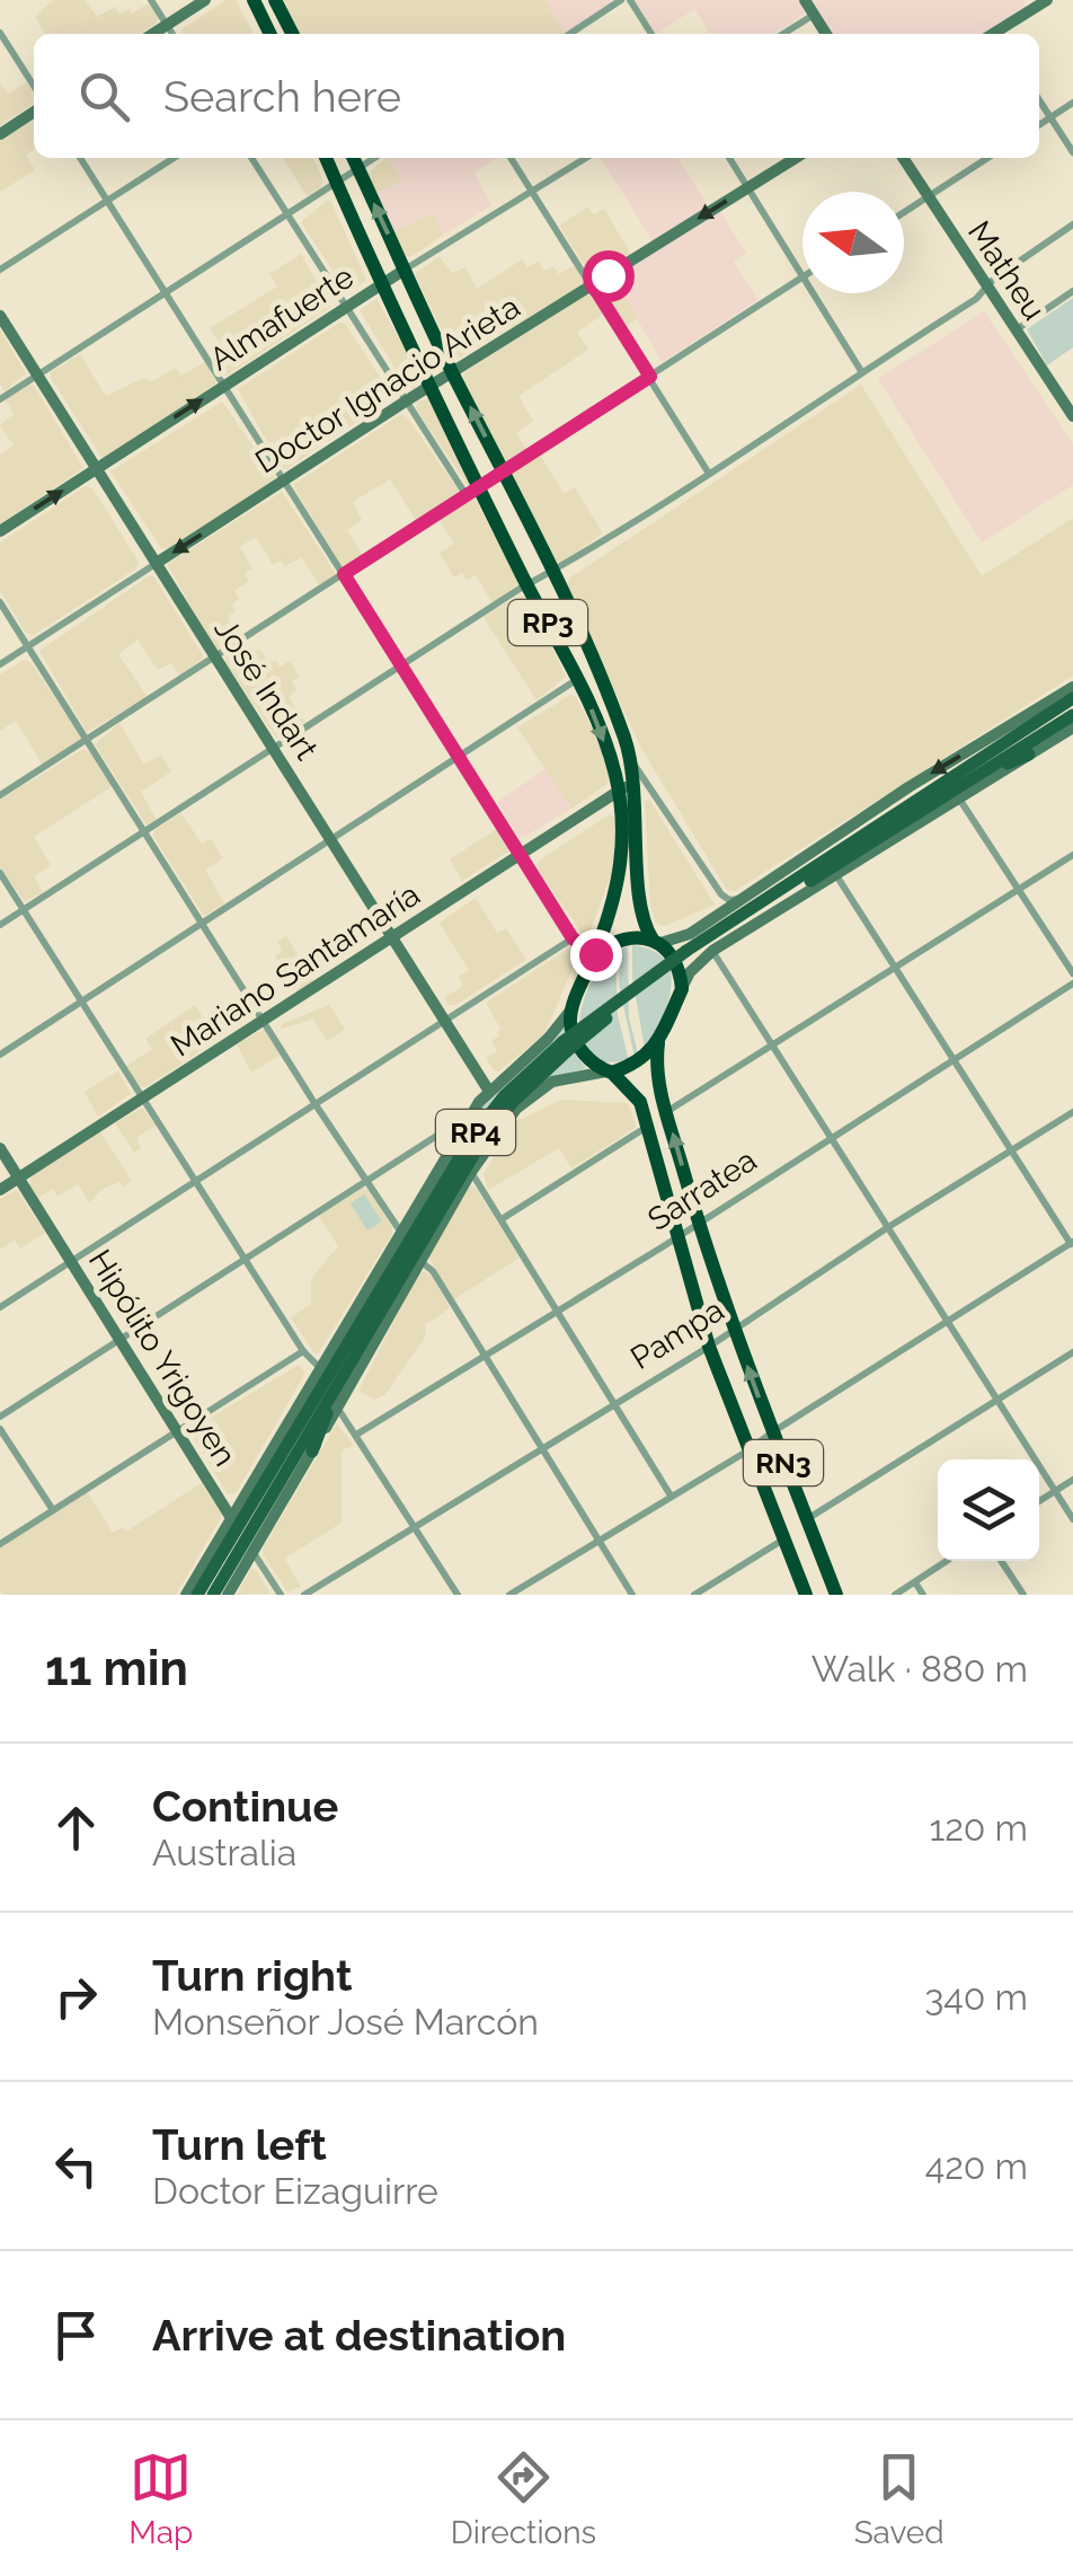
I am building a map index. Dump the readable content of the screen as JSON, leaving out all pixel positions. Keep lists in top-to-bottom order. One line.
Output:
{"streets":{"highway":["RP3","RN3"],"main road":["RP4"],"street":["Matheu","Almafuerte","Doctor Ignacio Arieta","José Indart","Mariano Santamaría","Sarratea","Pampa","Hipólito Yrigoyen"]},"crossings":[["Almafuerte","RP3"],["Almafuerte","José Indart"],["Doctor Ignacio Arieta","RP3"],["Doctor Ignacio Arieta","José Indart"],["RP3","Mariano Santamaría"],["RP3","RN3"],["José Indart","Mariano Santamaría"],["Mariano Santamaría","Hipólito Yrigoyen"],["RP4","Hipólito Yrigoyen"],["Sarratea","RN3"],["Pampa","RN3"]],"one_way":["Almafuerte","Doctor Ignacio Arieta"],"north":"left","page":{"search":"Search here","heading":["11 min","Walk · 880 m"],"list":[["Continue","Australia","120 m"],["Turn right","Monseñor José Marcón","340 m"],["Turn left","Doctor Eizaguirre","420 m"],"Arrive at destination"],"nav":["Map","Directions","Saved"]}}
